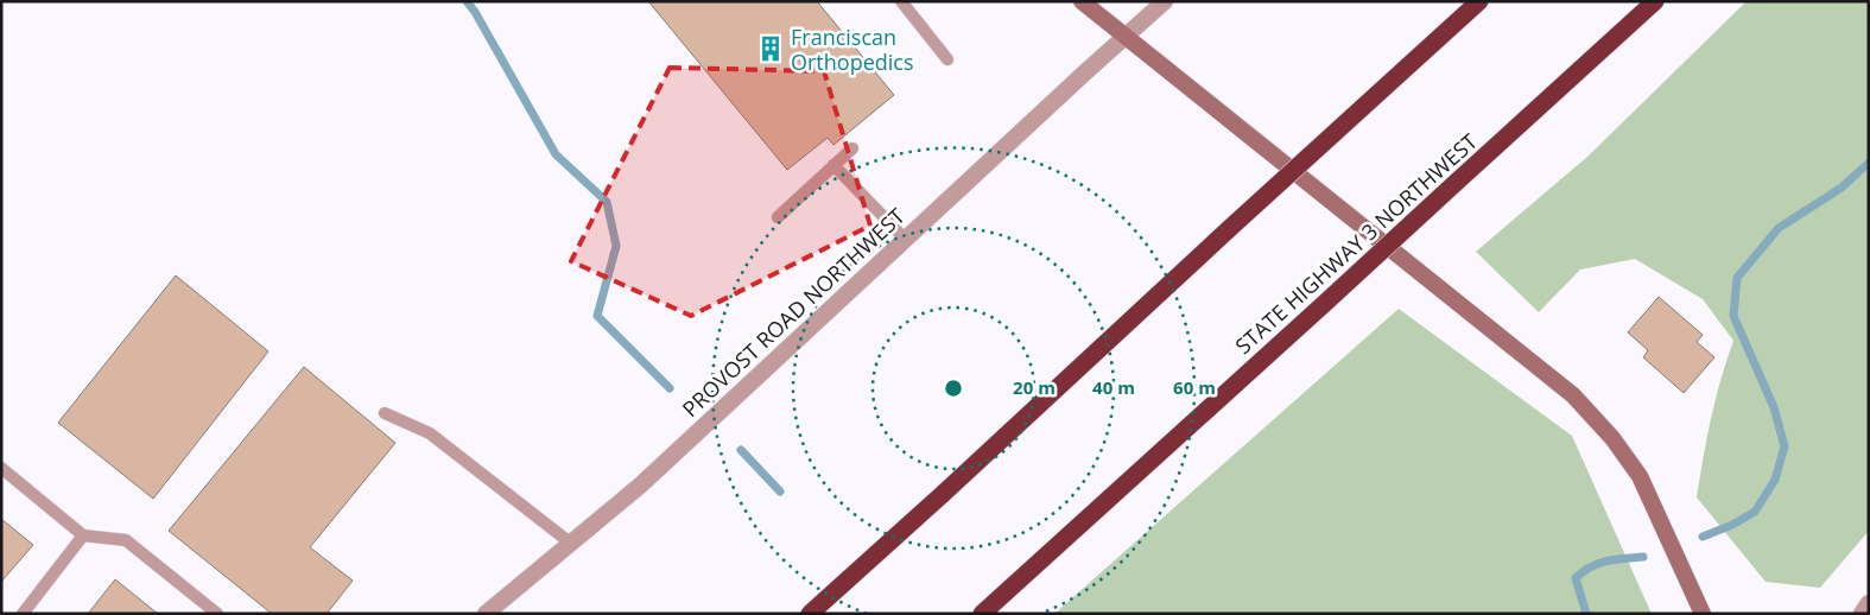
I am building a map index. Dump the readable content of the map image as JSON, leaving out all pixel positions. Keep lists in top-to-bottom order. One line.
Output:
{"streets":{"highway":["STATE HIGHWAY 3 NORTHWEST"],"street":["PROVOST ROAD NORTHWEST"]},"places":{"building":["Franciscan Orthopedics"]},"rings":["20 m","40 m","60 m"]}
